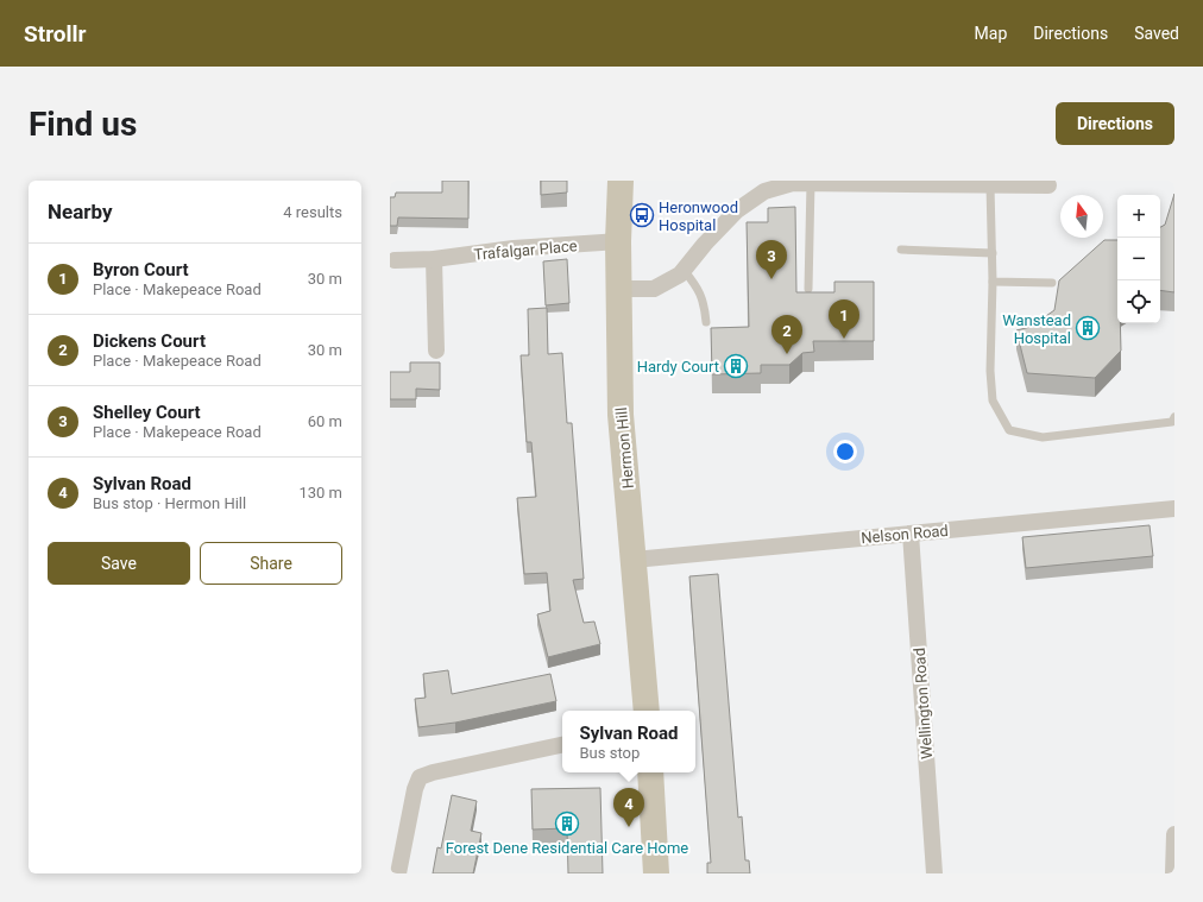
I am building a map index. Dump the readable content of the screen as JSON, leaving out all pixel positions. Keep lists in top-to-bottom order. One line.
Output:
{"streets":{"main road":["Hermon Hill"],"street":["Trafalgar Place","Nelson Road","Wellington Road"]},"crossings":[["Trafalgar Place","Hermon Hill"],["Hermon Hill","Nelson Road"],["Nelson Road","Wellington Road"]],"places":{"bus stop":["Heronwood Hospital"],"building":["Wanstead Hospital","Hardy Court","Forest Dene Residential Care Home"]},"north":"top","page":{"header":"Strollr","nav":["Map","Directions","Saved"],"buttons":["Directions",["Save","Share"]],"title":"Find us","heading":["Nearby","4 results"],"map_buttons":["+","−"],"pins":["3","1","2","4"],"list":[{"mark":"1","name":"Byron Court","note":"Place · Makepeace Road","value":"30 m"},{"mark":"2","name":"Dickens Court","note":"Place · Makepeace Road","value":"30 m"},{"mark":"3","name":"Shelley Court","note":"Place · Makepeace Road","value":"60 m"},{"mark":"4","name":"Sylvan Road","note":"Bus stop · Hermon Hill","value":"130 m"}],"popup":["Sylvan Road","Bus stop"]}}
